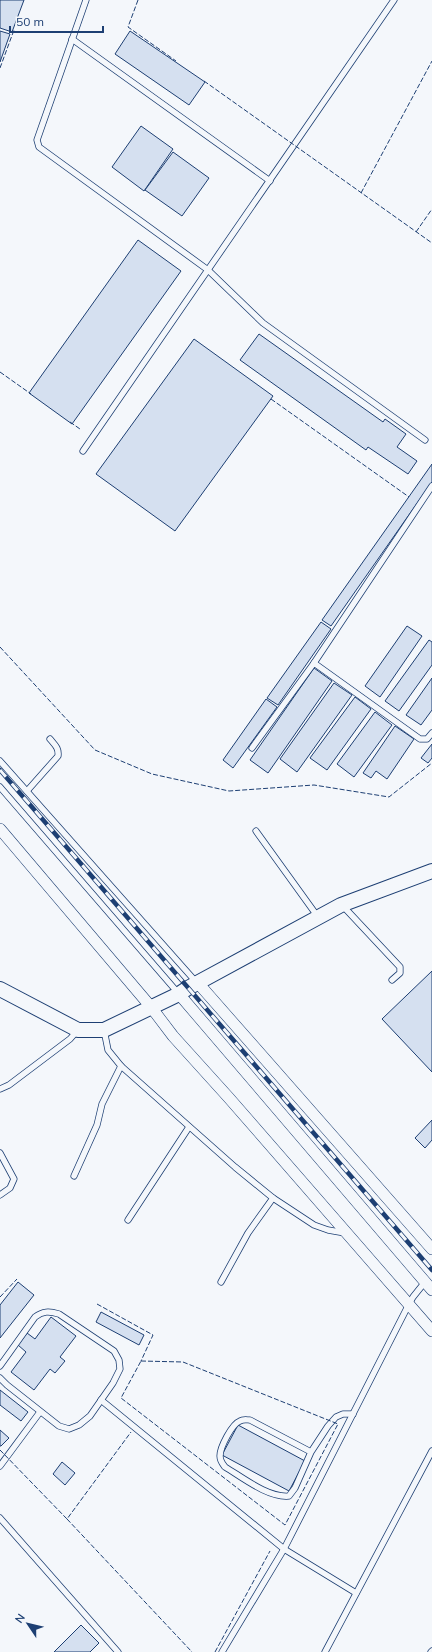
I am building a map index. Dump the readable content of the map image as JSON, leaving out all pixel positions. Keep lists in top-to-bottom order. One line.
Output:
{"scale_bar":"50 m","north":"top left"}
